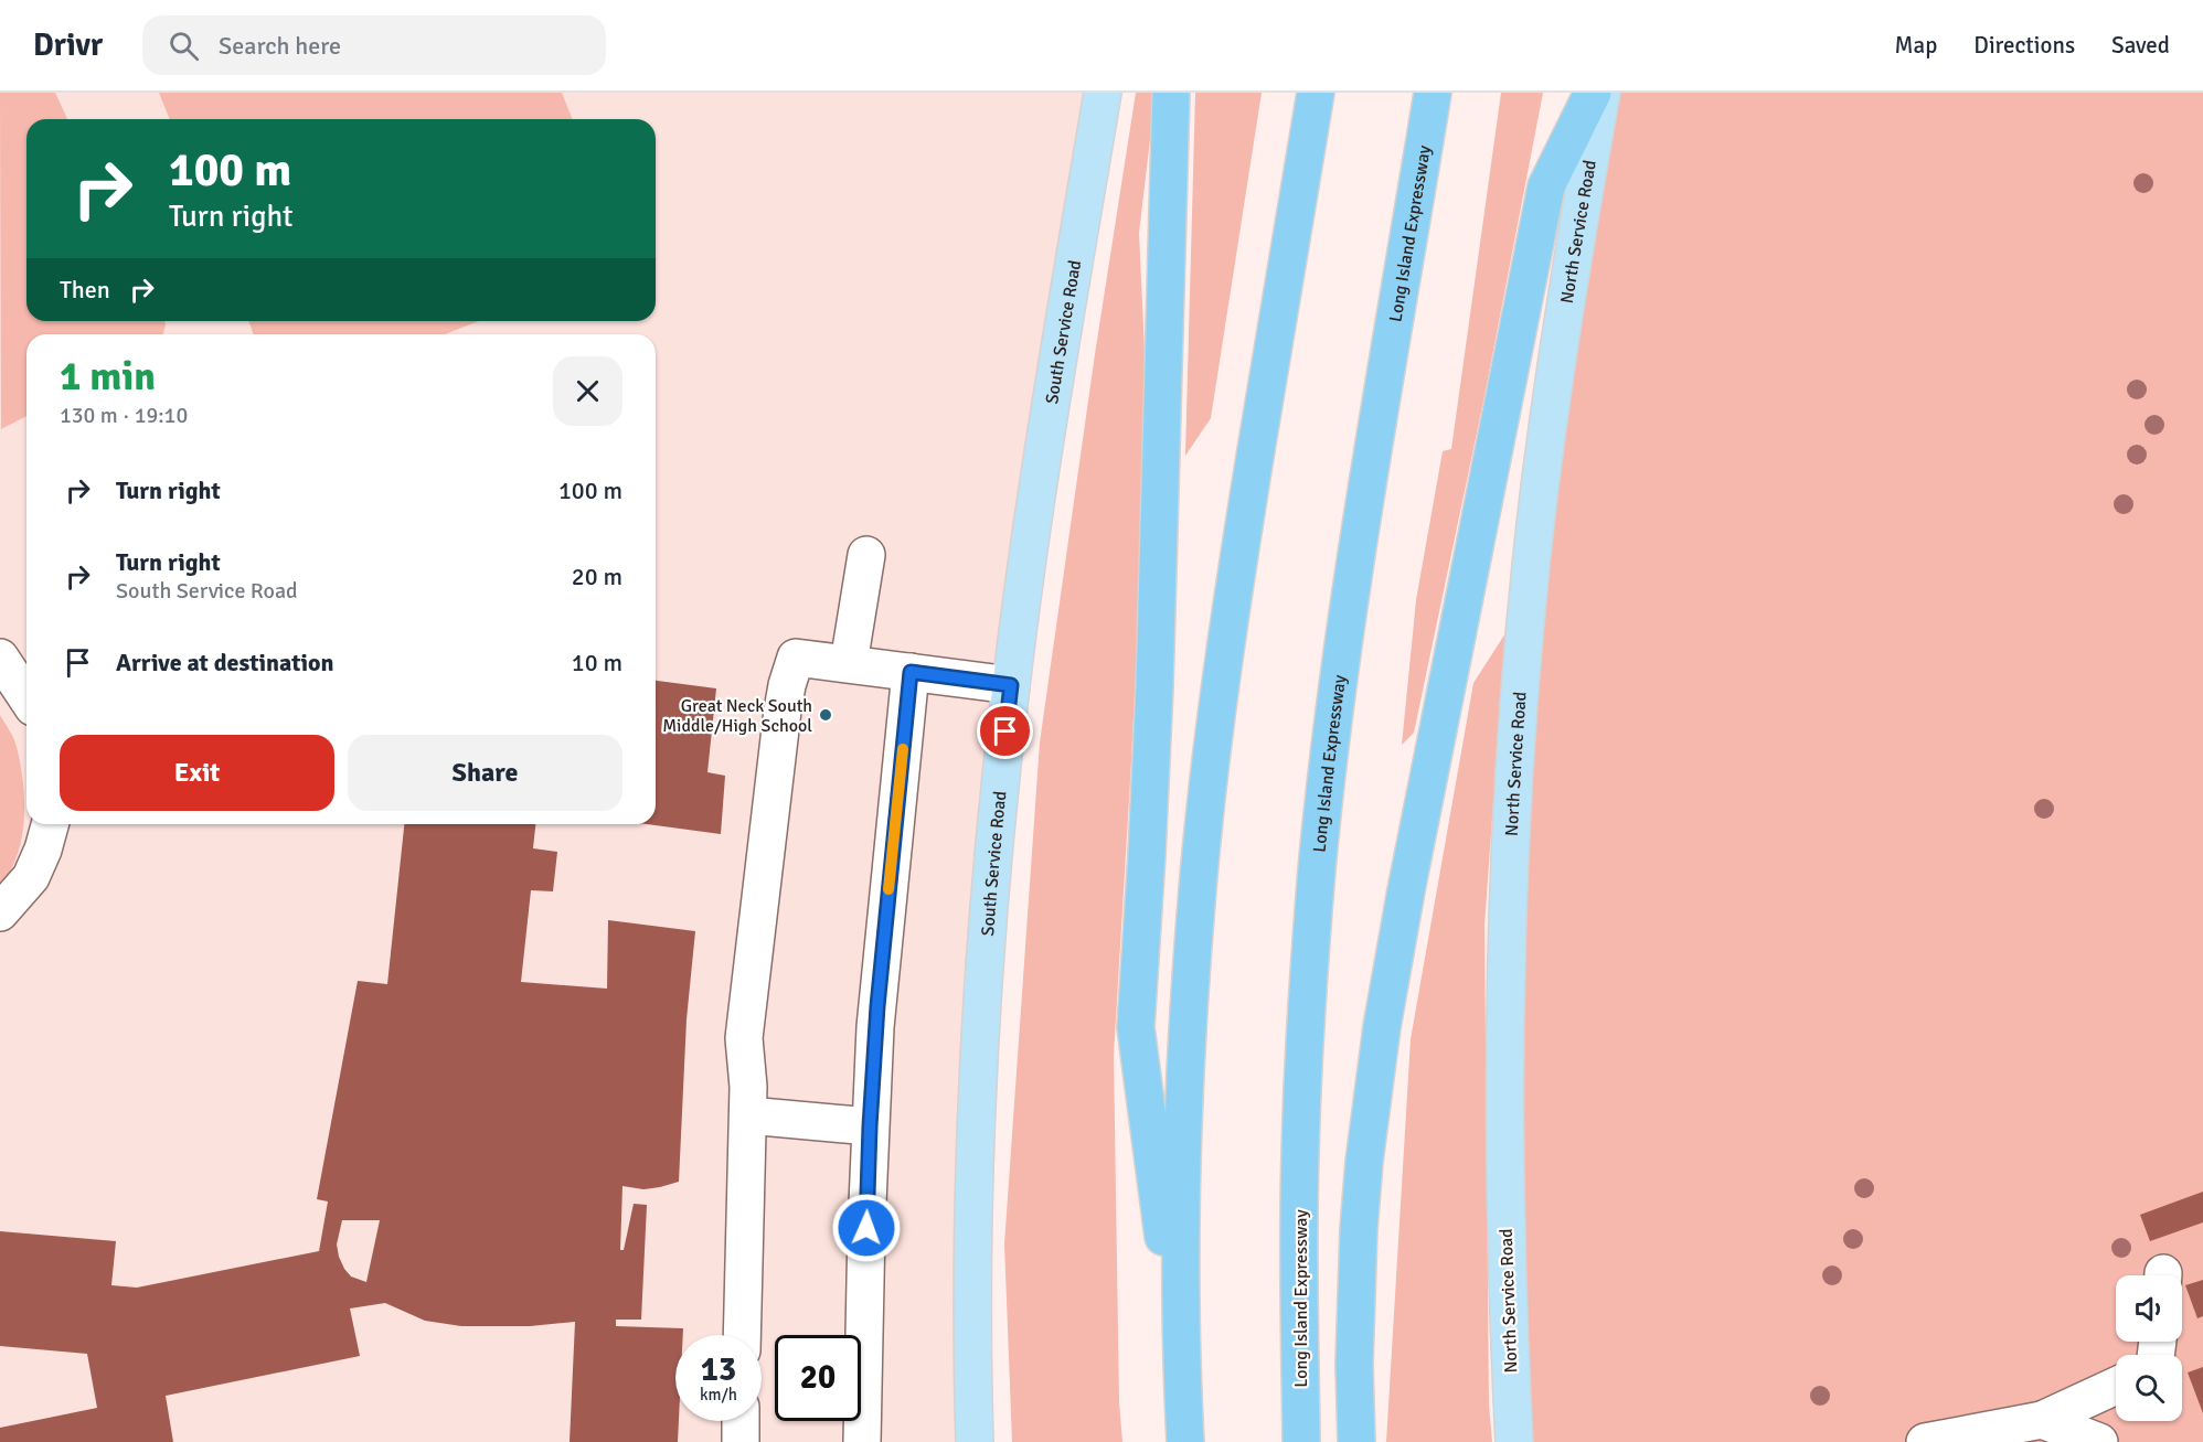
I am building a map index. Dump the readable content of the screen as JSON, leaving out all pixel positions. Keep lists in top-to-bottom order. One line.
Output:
{"streets":{"highway":["Long Island Expressway"],"main road":["North Service Road","South Service Road"]},"places":["Great Neck South Middle/High School"],"page":{"header":"Drivr","search":"Search here","nav":["Map","Directions","Saved"],"turn":["100 m","Turn right"],"then":"Then","heading":["1 min","130 m · 19:10"],"list":[{"name":"Turn right","value":"100 m"},{"name":"Turn right","note":"South Service Road","value":"20 m"},{"name":"Arrive at destination","value":"10 m"}],"buttons":["Exit","Share"],"speed":"13 km/h","limit":"20"}}
